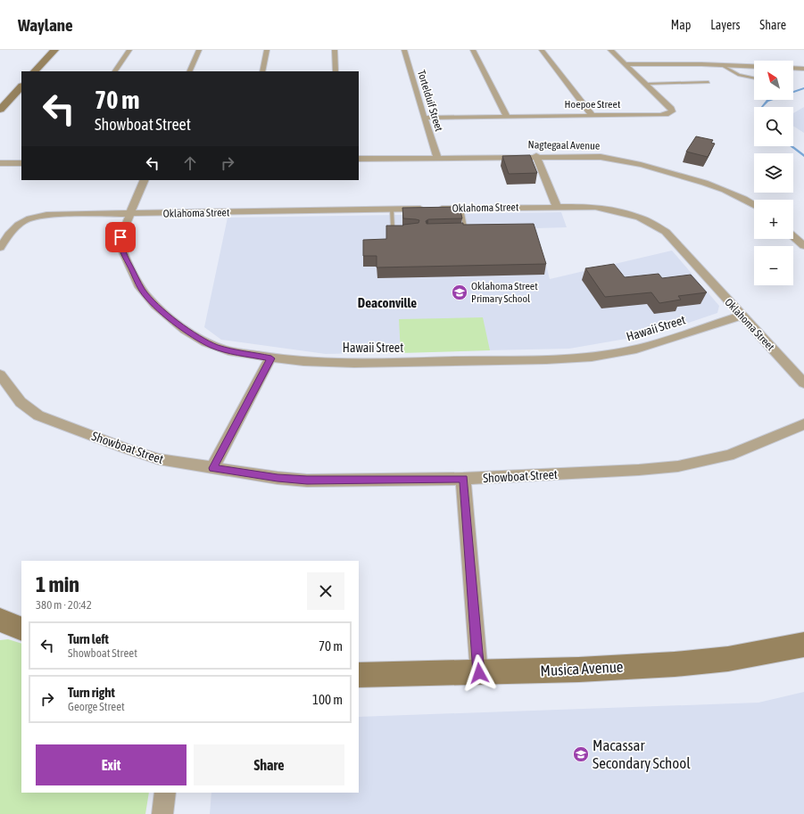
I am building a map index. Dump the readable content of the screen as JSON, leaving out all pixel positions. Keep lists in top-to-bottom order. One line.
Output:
{"streets":{"street":["Tortelduif Street","Hoepoe Street","Nagtegaal Avenue","Oklahoma Street","Hawaii Street","Showboat Street","Musica Avenue"]},"crossings":[["Tortelduif Street","Hoepoe Street"],["Tortelduif Street","Nagtegaal Avenue"],["Oklahoma Street","Hawaii Street"]],"districts":["Deaconville"],"places":{"school or university":["Oklahoma Street Primary School","Macassar Secondary School"]},"north":"top left","page":{"header":"Waylane","nav":["Map","Layers","Share"],"map_buttons":["+","−"],"turn":["70 m","Showboat Street"],"heading":["1 min","380 m · 20:42"],"list":[{"name":"Turn left","note":"Showboat Street","value":"70 m"},{"name":"Turn right","note":"George Street","value":"100 m"}],"buttons":["Exit","Share"]}}
